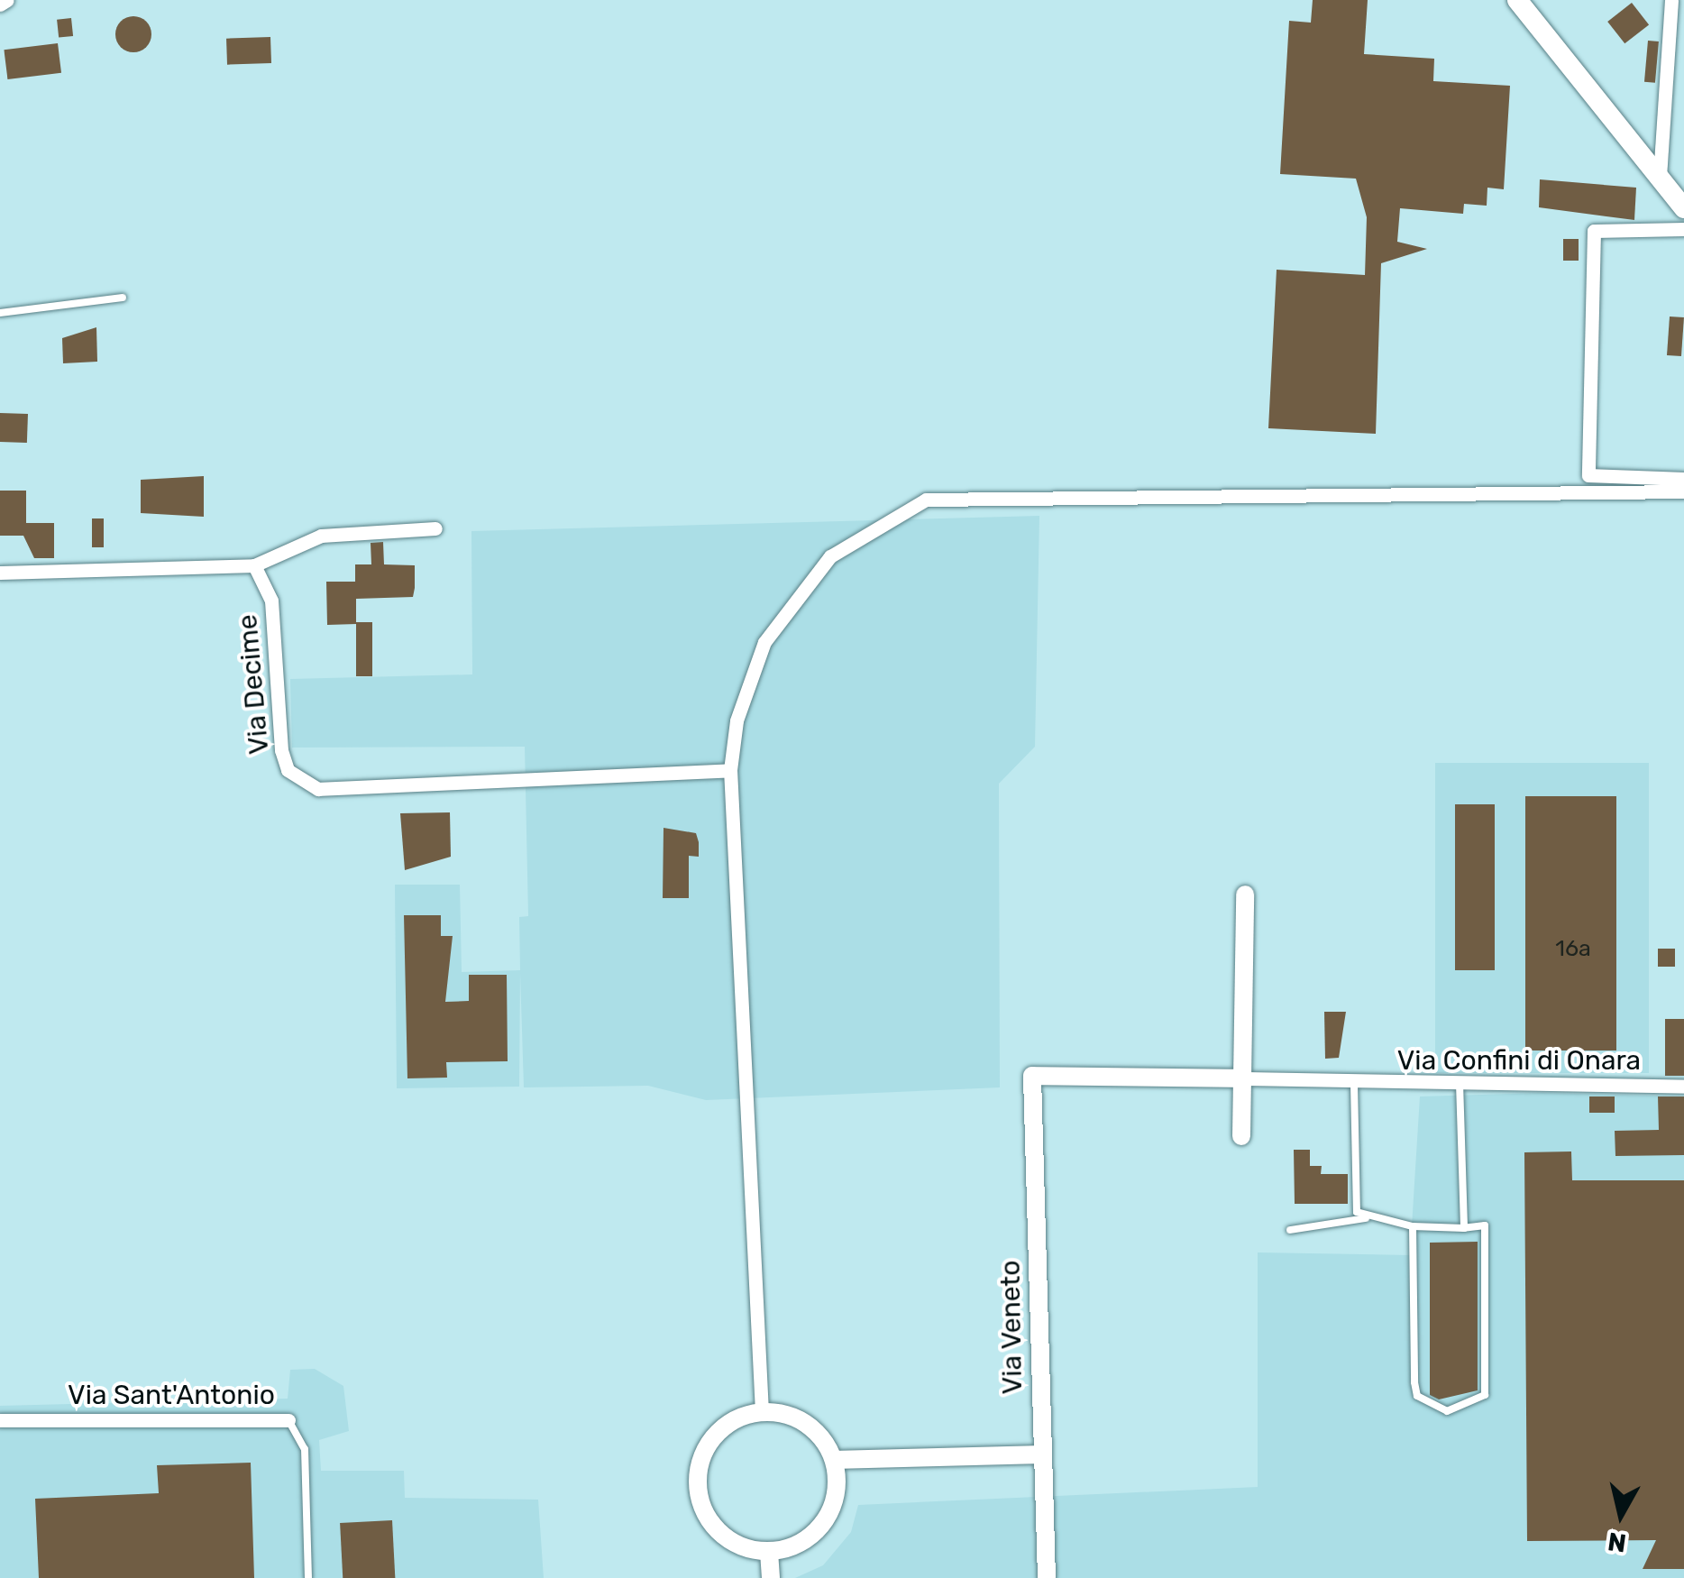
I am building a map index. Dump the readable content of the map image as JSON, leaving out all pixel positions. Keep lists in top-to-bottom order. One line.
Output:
{"streets":{"street":["Via Decime","Via Confini di Onara","Via Veneto","Via Sant'Antonio"]},"crossings":[["Via Confini di Onara","Via Veneto"]],"house_numbers":["16a"],"north":"bottom"}
